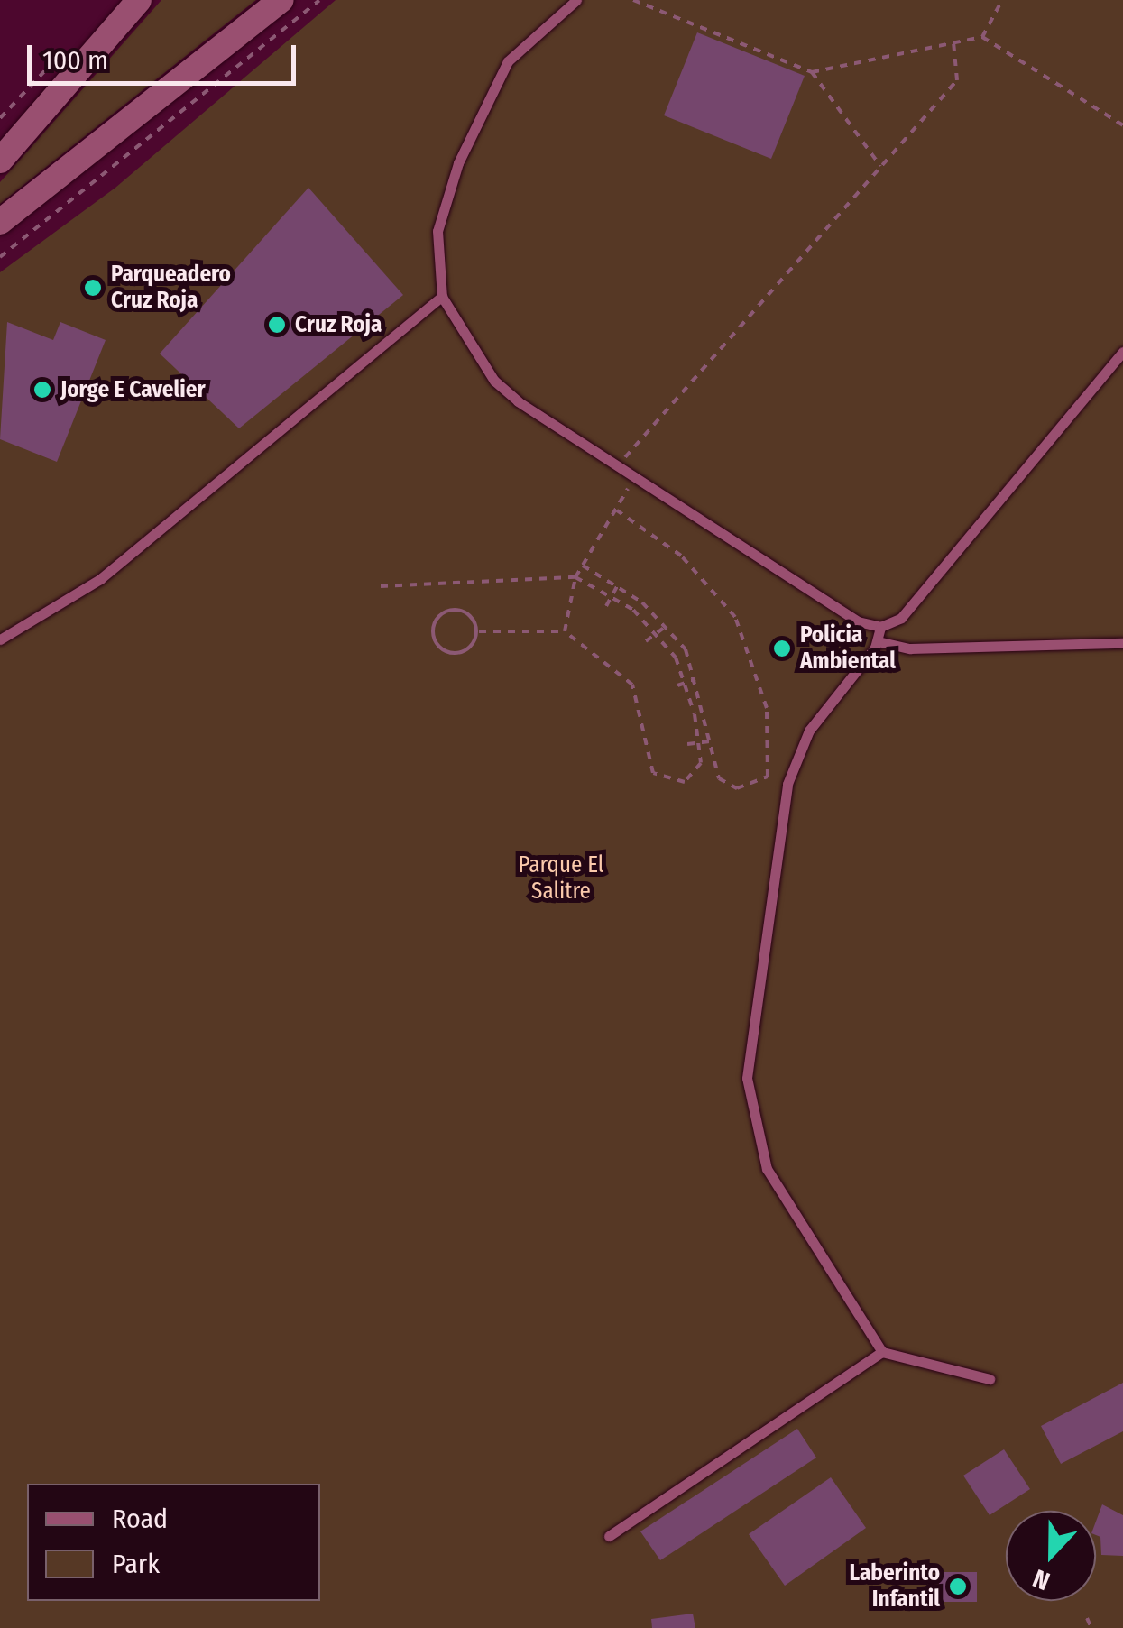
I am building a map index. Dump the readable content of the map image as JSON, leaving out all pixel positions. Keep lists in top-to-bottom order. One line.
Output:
{"parks":["Parque El Salitre"],"places":["Parqueadero Cruz Roja","Cruz Roja","Jorge E Cavelier","Policia Ambiental","Laberinto Infantil"],"legend":["Road","Park"],"scale_bar":"100 m","north":"bottom"}
